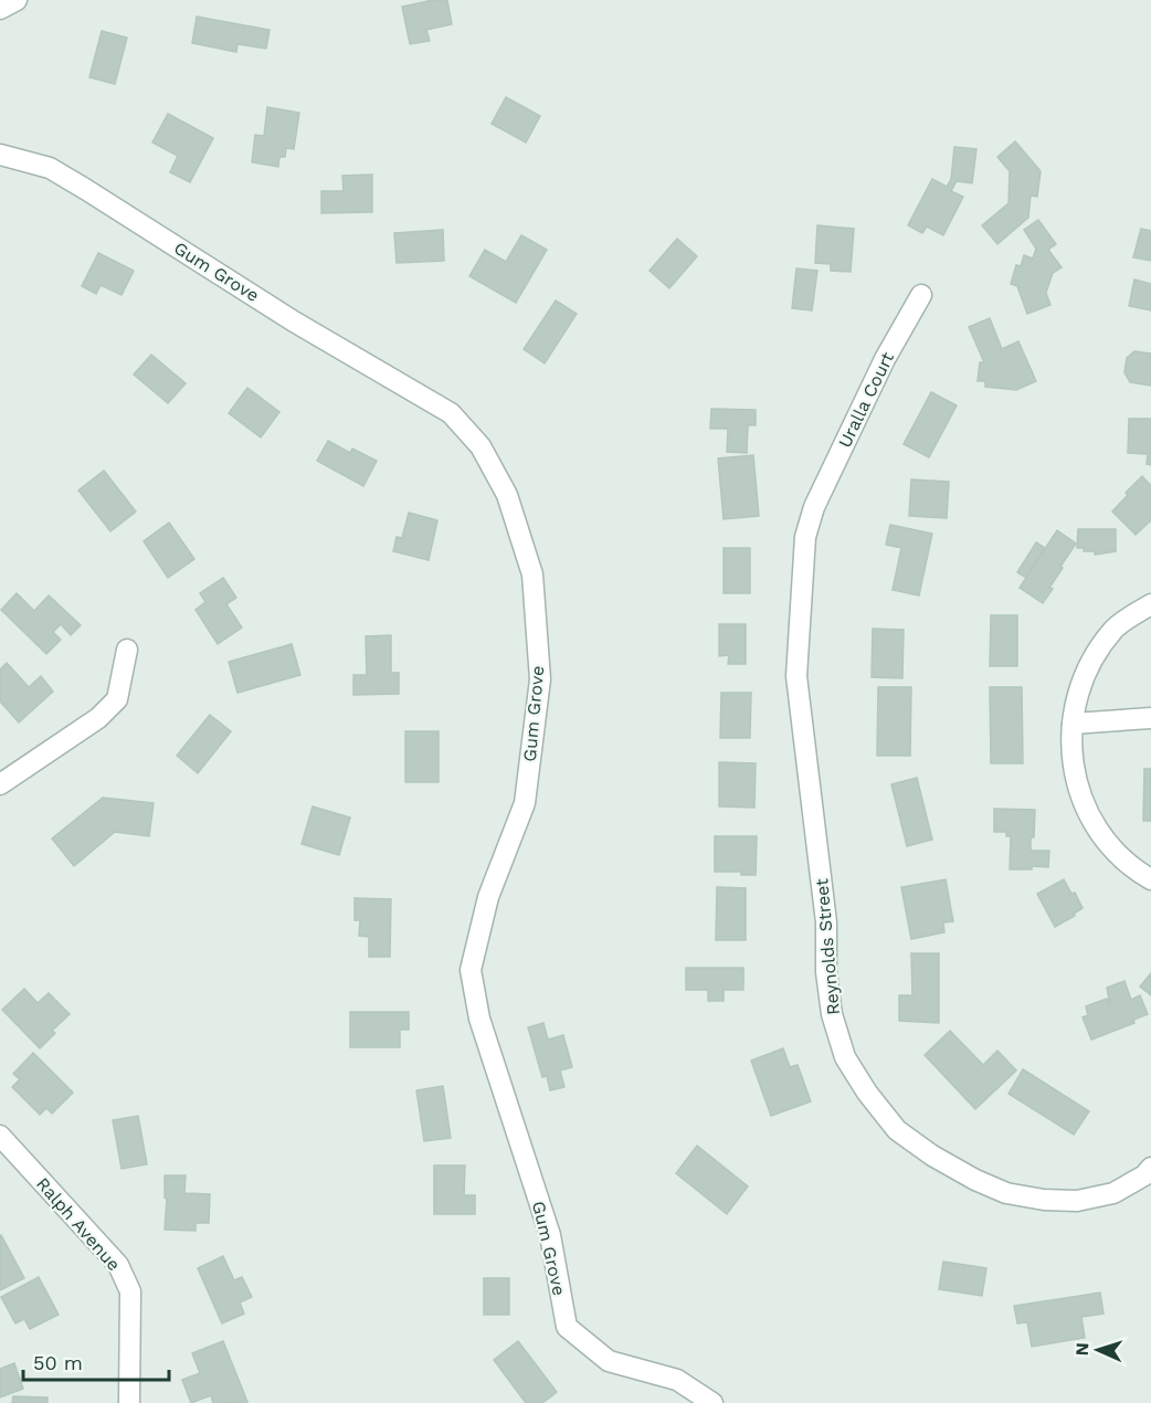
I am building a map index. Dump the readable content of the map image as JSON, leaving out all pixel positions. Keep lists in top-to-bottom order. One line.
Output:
{"streets":{"street":["Gum Grove","Uralla Court","Reynolds Street","Ralph Avenue"]},"crossings":[["Uralla Court","Reynolds Street"]],"scale_bar":"50 m","north":"left"}
